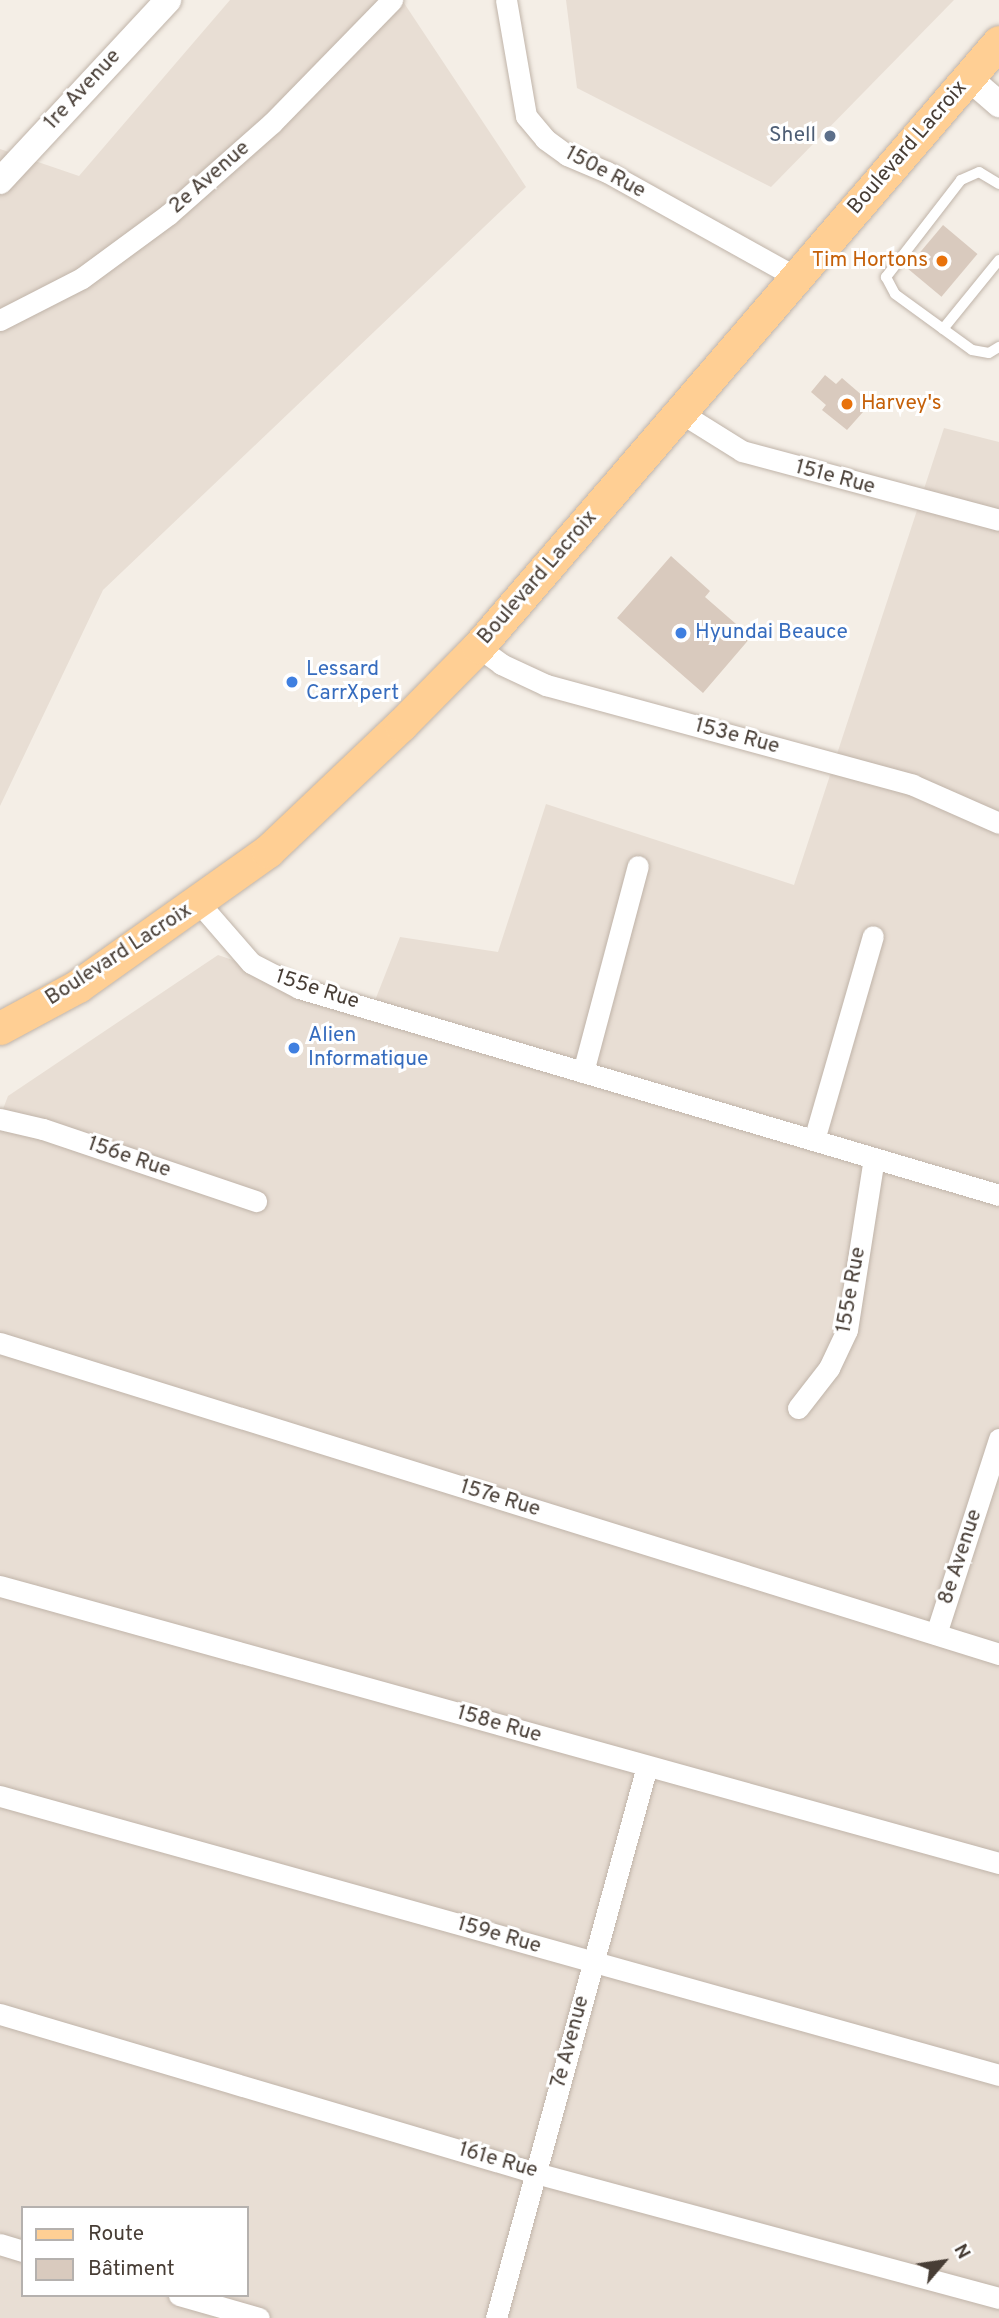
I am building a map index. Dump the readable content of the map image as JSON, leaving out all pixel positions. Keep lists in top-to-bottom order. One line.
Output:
{"streets":{"main road":["Boulevard Lacroix"],"street":["1re Avenue","150e Rue","2e Avenue","151e Rue","153e Rue","155e Rue","156e Rue","157e Rue","8e Avenue","158e Rue","159e Rue","7e Avenue","161e Rue"]},"crossings":[["Boulevard Lacroix","150e Rue"],["Boulevard Lacroix","151e Rue"],["Boulevard Lacroix","153e Rue"],["Boulevard Lacroix","155e Rue"],["157e Rue","8e Avenue"],["158e Rue","7e Avenue"],["159e Rue","7e Avenue"],["7e Avenue","161e Rue"]],"places":["Shell","Tim Hortons","Harvey's","Hyundai Beauce","Lessard CarrXpert","Alien Informatique"],"legend":["Route","Bâtiment"],"north":"top right"}
